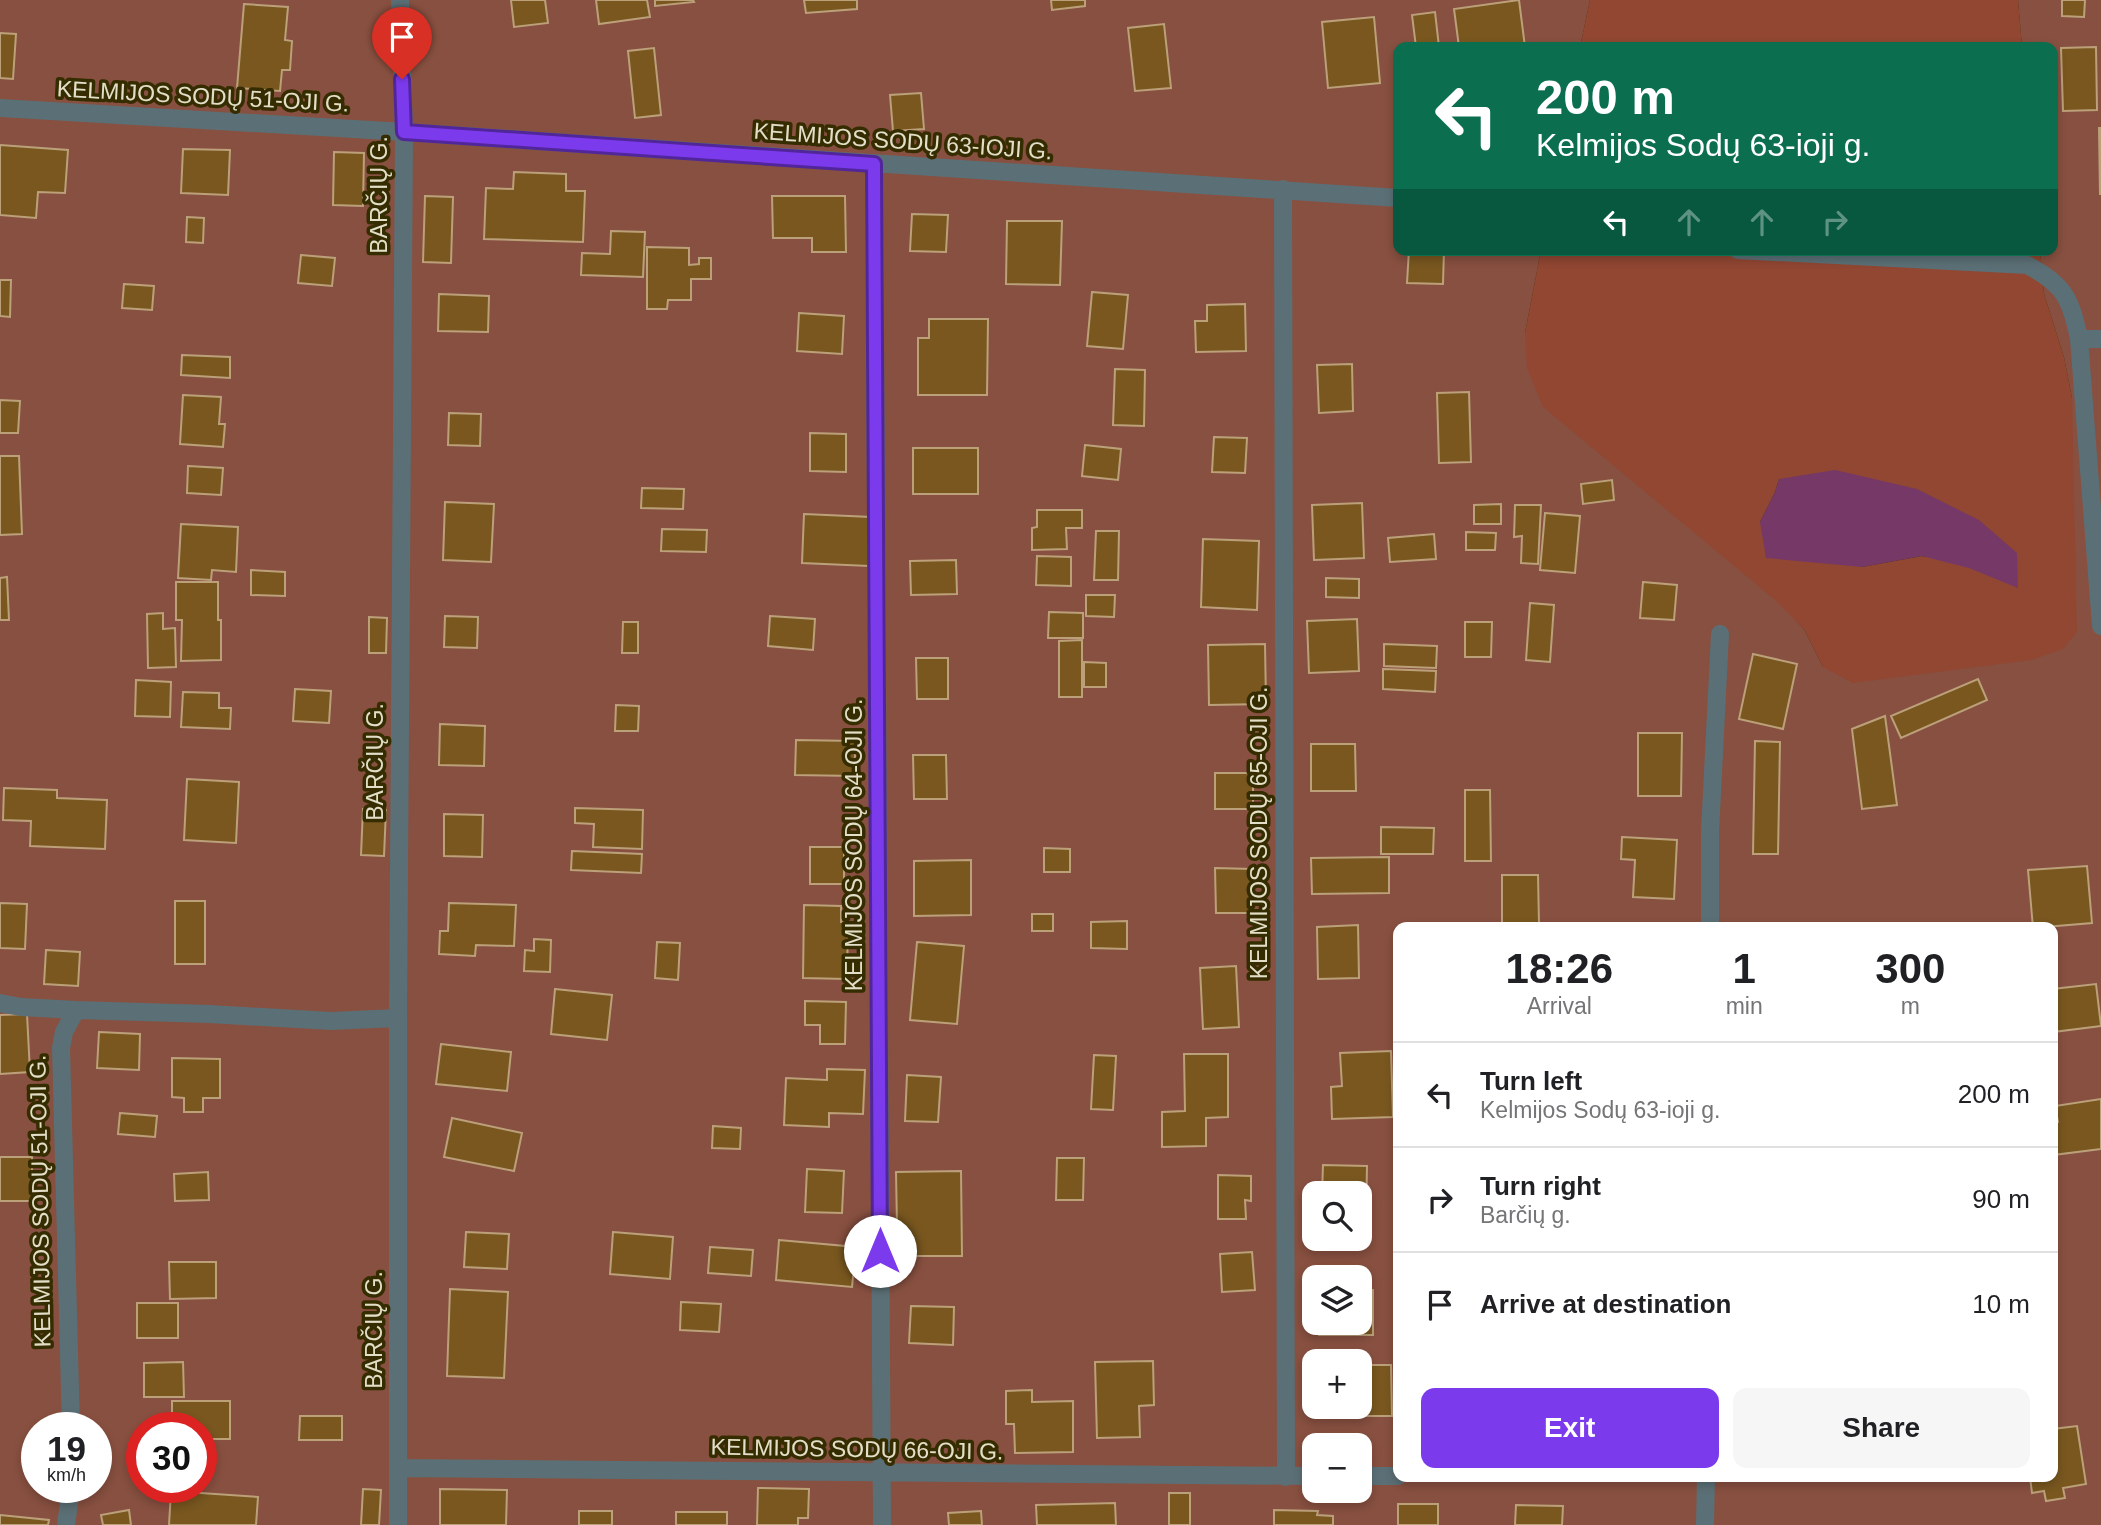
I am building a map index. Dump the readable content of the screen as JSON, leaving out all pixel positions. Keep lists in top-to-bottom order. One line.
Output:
{"streets":{"street":["KELMIJOS SODŲ 51-OJI G.","KELMIJOS SODŲ 63-IOJI G.","BARČIŲ G.","KELMIJOS SODŲ 65-OJI G.","KELMIJOS SODŲ 64-OJI G.","KELMIJOS SODŲ 66-OJI G."]},"crossings":[["KELMIJOS SODŲ 51-OJI G.","KELMIJOS SODŲ 63-IOJI G."],["KELMIJOS SODŲ 51-OJI G.","BARČIŲ G."],["KELMIJOS SODŲ 63-IOJI G.","BARČIŲ G."],["KELMIJOS SODŲ 63-IOJI G.","KELMIJOS SODŲ 65-OJI G."],["KELMIJOS SODŲ 63-IOJI G.","KELMIJOS SODŲ 64-OJI G."],["BARČIŲ G.","KELMIJOS SODŲ 66-OJI G."],["KELMIJOS SODŲ 65-OJI G.","KELMIJOS SODŲ 66-OJI G."],["KELMIJOS SODŲ 64-OJI G.","KELMIJOS SODŲ 66-OJI G."]],"page":{"turn":["200 m","Kelmijos Sodų 63-ioji g."],"eta":["18:26","Arrival","1","min","300","m"],"list":[{"name":"Turn left","note":"Kelmijos Sodų 63-ioji g.","value":"200 m"},{"name":"Turn right","note":"Barčių g.","value":"90 m"},{"name":"Arrive at destination","value":"10 m"}],"map_buttons":["+","−"],"buttons":["Exit","Share"],"speed":"19 km/h","limit":"30"}}
